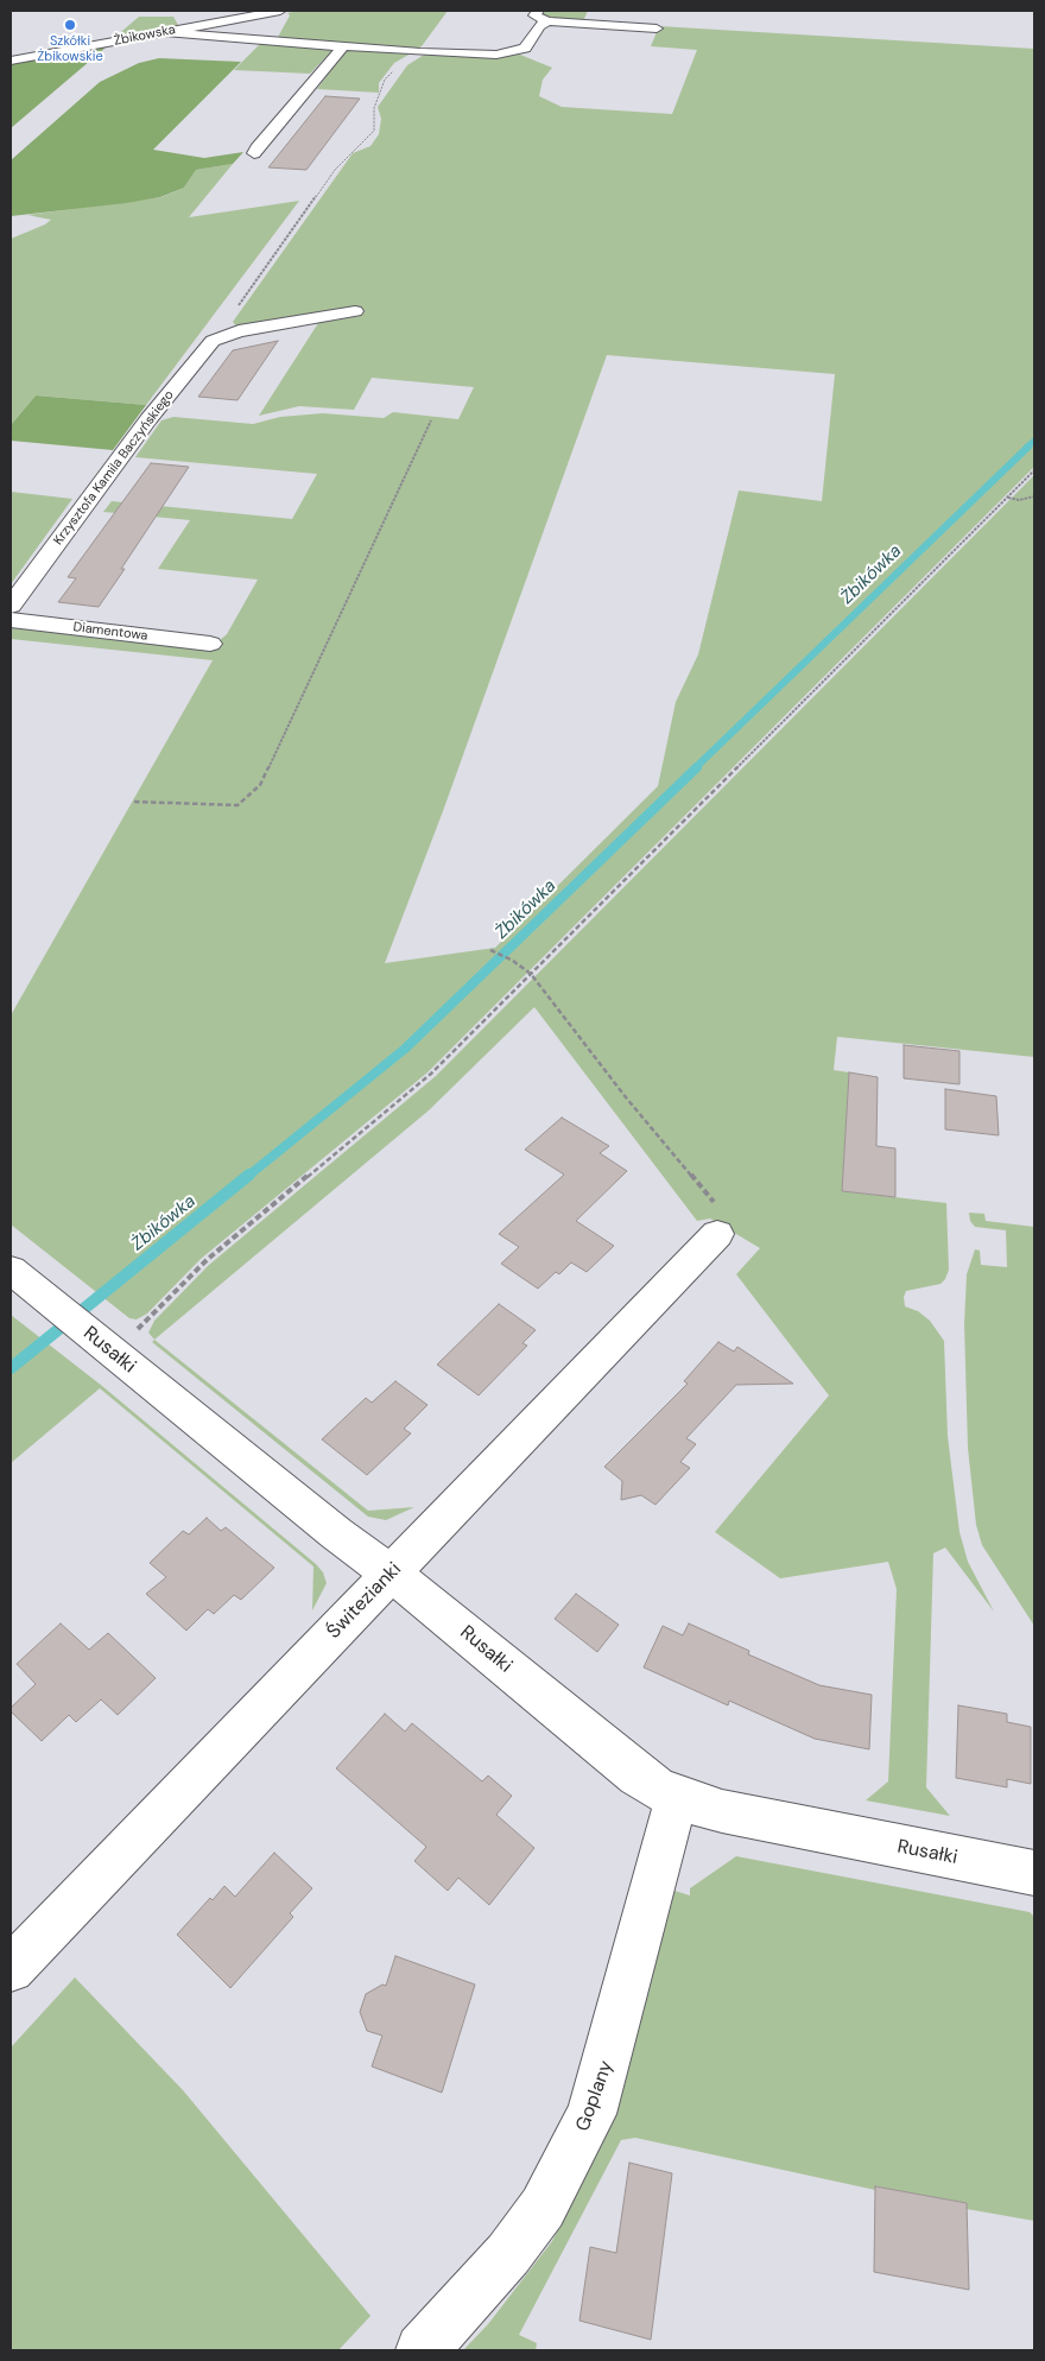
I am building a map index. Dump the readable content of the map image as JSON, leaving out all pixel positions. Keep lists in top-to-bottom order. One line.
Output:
{"streets":{"street":["Żbikowska","Krzysztofa Kamila Baczyńskiego","Diamentowa","Rusałki","Świtezianki","Goplany"]},"crossings":[["Rusałki","Świtezianki"],["Rusałki","Goplany"]],"water":["Żbikówka"],"places":["Szkółki Żbikowskie"]}
